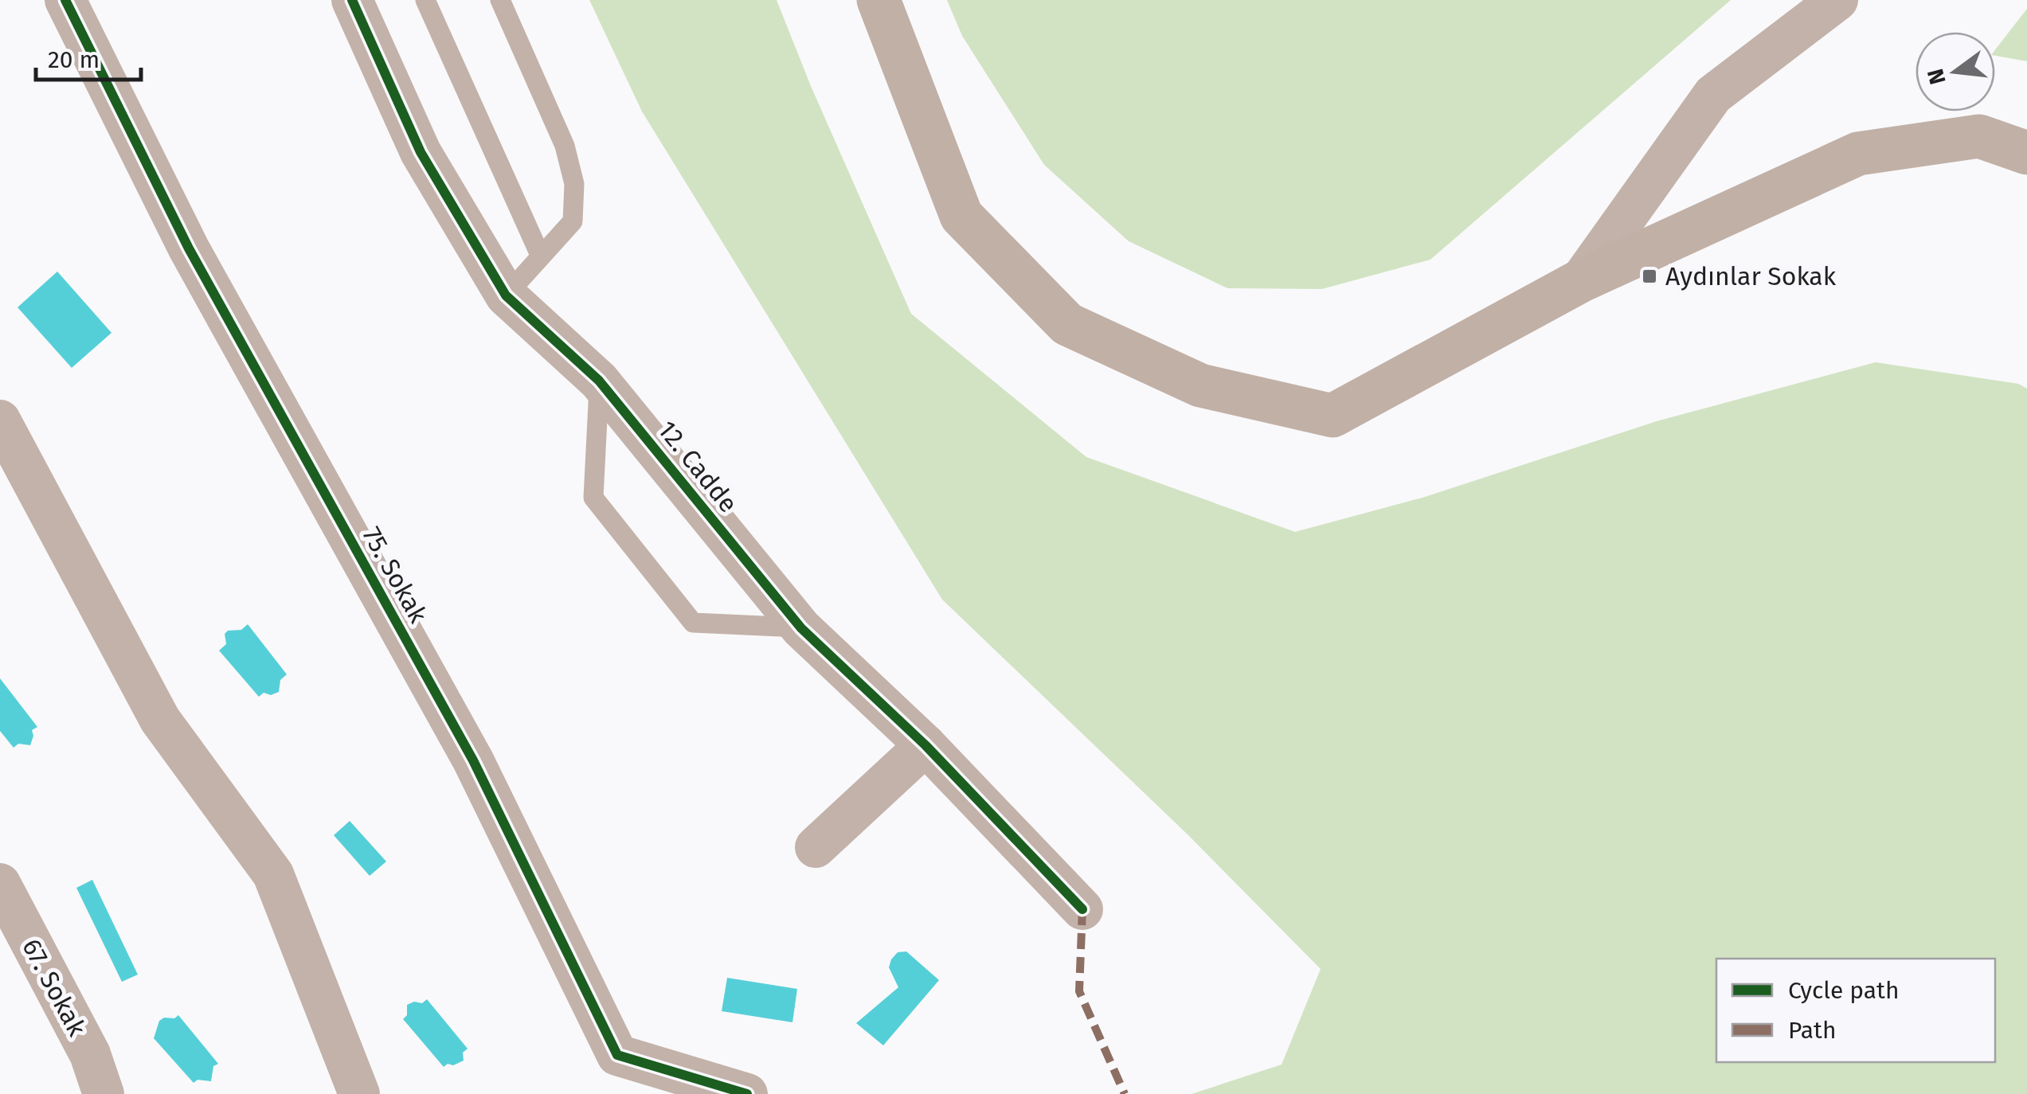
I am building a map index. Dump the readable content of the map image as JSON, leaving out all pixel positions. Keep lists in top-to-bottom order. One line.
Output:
{"streets":{"street":["12. Cadde","75. Sokak","67. Sokak"]},"places":{"transit":["Aydınlar Sokak"]},"legend":["Cycle path","Path"],"scale_bar":"20 m","north":"left"}
